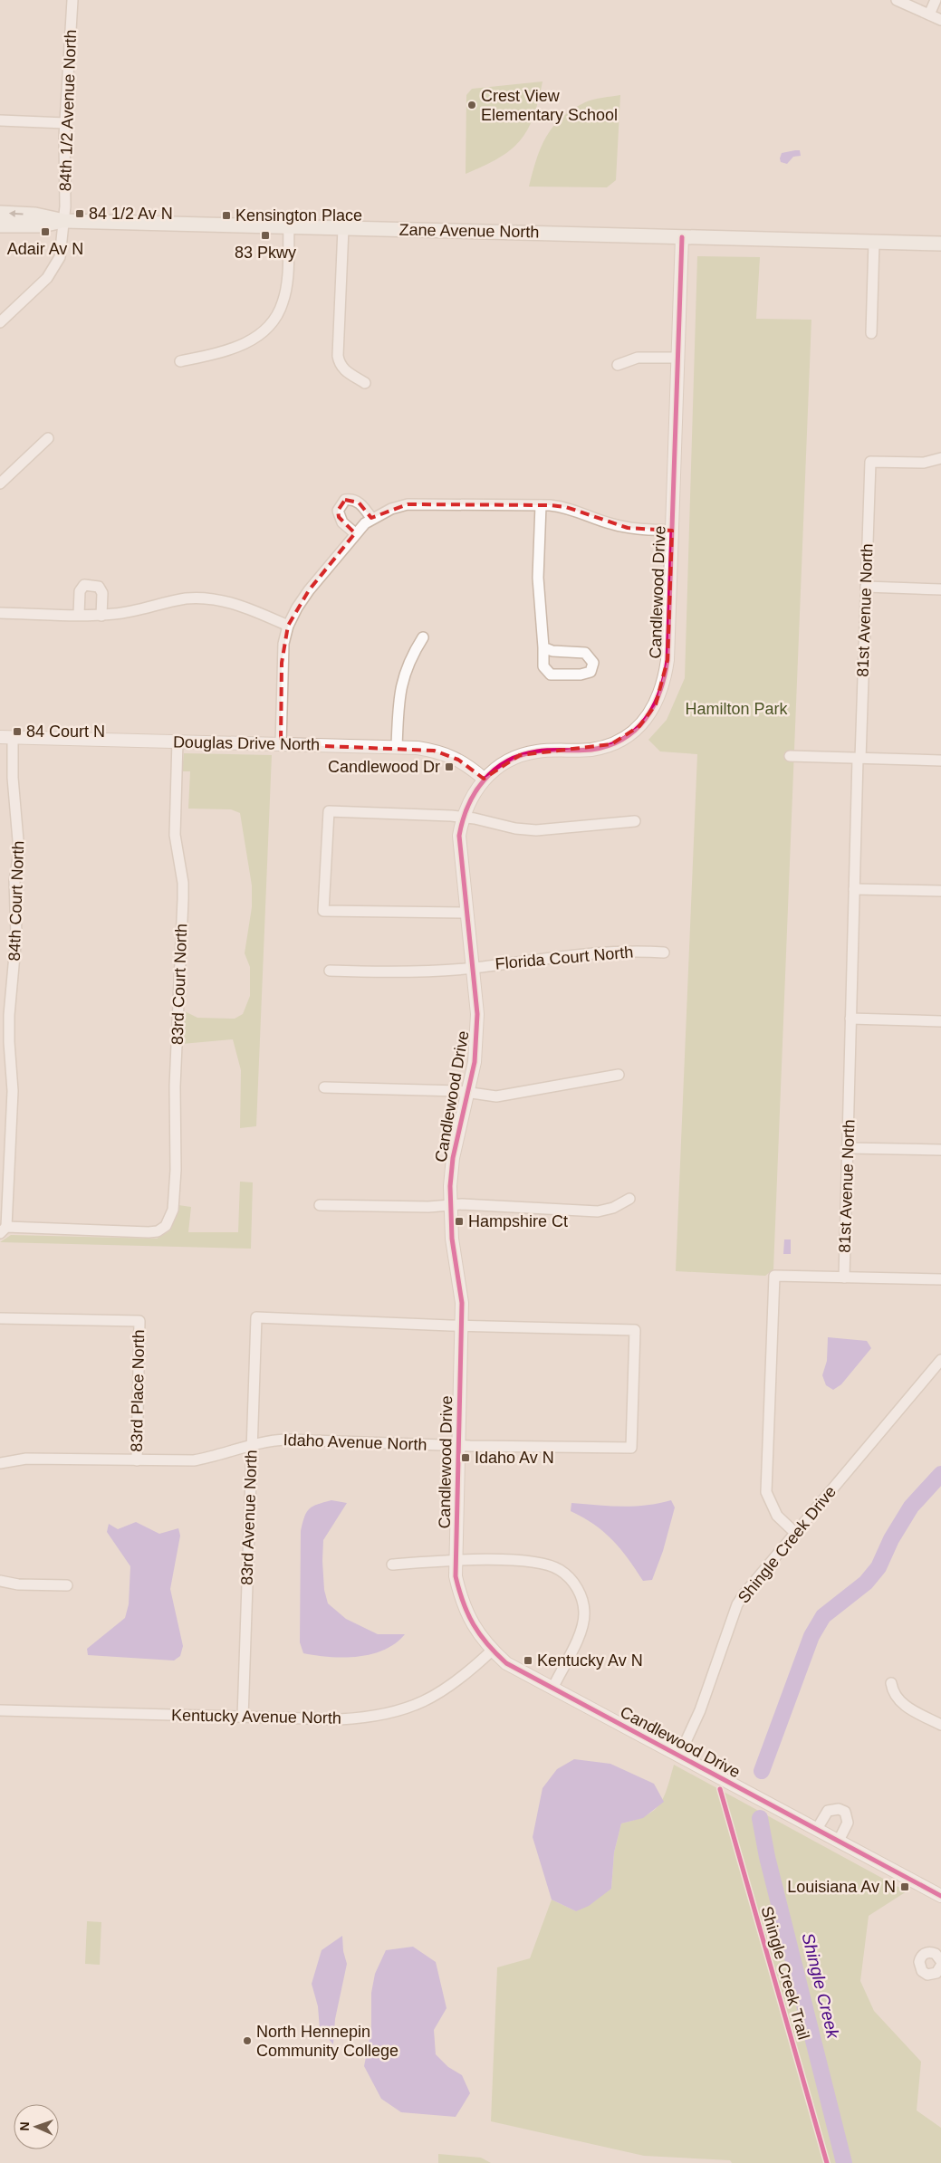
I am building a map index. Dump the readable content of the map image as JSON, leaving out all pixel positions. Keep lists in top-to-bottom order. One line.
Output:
{"streets":{"main road":["Zane Avenue North"],"street":["84th 1/2 Avenue North","Candlewood Drive","81st Avenue North","Douglas Drive North","84th Court North","Florida Court North","83rd Court North","83rd Place North","Idaho Avenue North","83rd Avenue North","Shingle Creek Drive","Kentucky Avenue North"],"cycle path":["Shingle Creek Trail"]},"crossings":[["84th 1/2 Avenue North","Zane Avenue North"],["Zane Avenue North","Candlewood Drive"],["Candlewood Drive","Douglas Drive North"],["Candlewood Drive","Florida Court North"],["Candlewood Drive","Idaho Avenue North"],["Candlewood Drive","83rd Avenue North"],["Candlewood Drive","Shingle Creek Drive"],["Candlewood Drive","Kentucky Avenue North"],["Douglas Drive North","84th Court North"],["Douglas Drive North","83rd Court North"],["84th Court North","83rd Court North"],["83rd Place North","Idaho Avenue North"],["Idaho Avenue North","83rd Avenue North"],["83rd Avenue North","Kentucky Avenue North"]],"water":["Shingle Creek"],"parks":["Hamilton Park"],"places":{"other":["Crest View Elementary School","North Hennepin Community College"],"transit":["84 1/2 Av N","Kensington Place","Adair Av N","83 Pkwy","84 Court N","Candlewood Dr","Hampshire Ct","Idaho Av N","Kentucky Av N","Louisiana Av N"]},"north":"left"}
